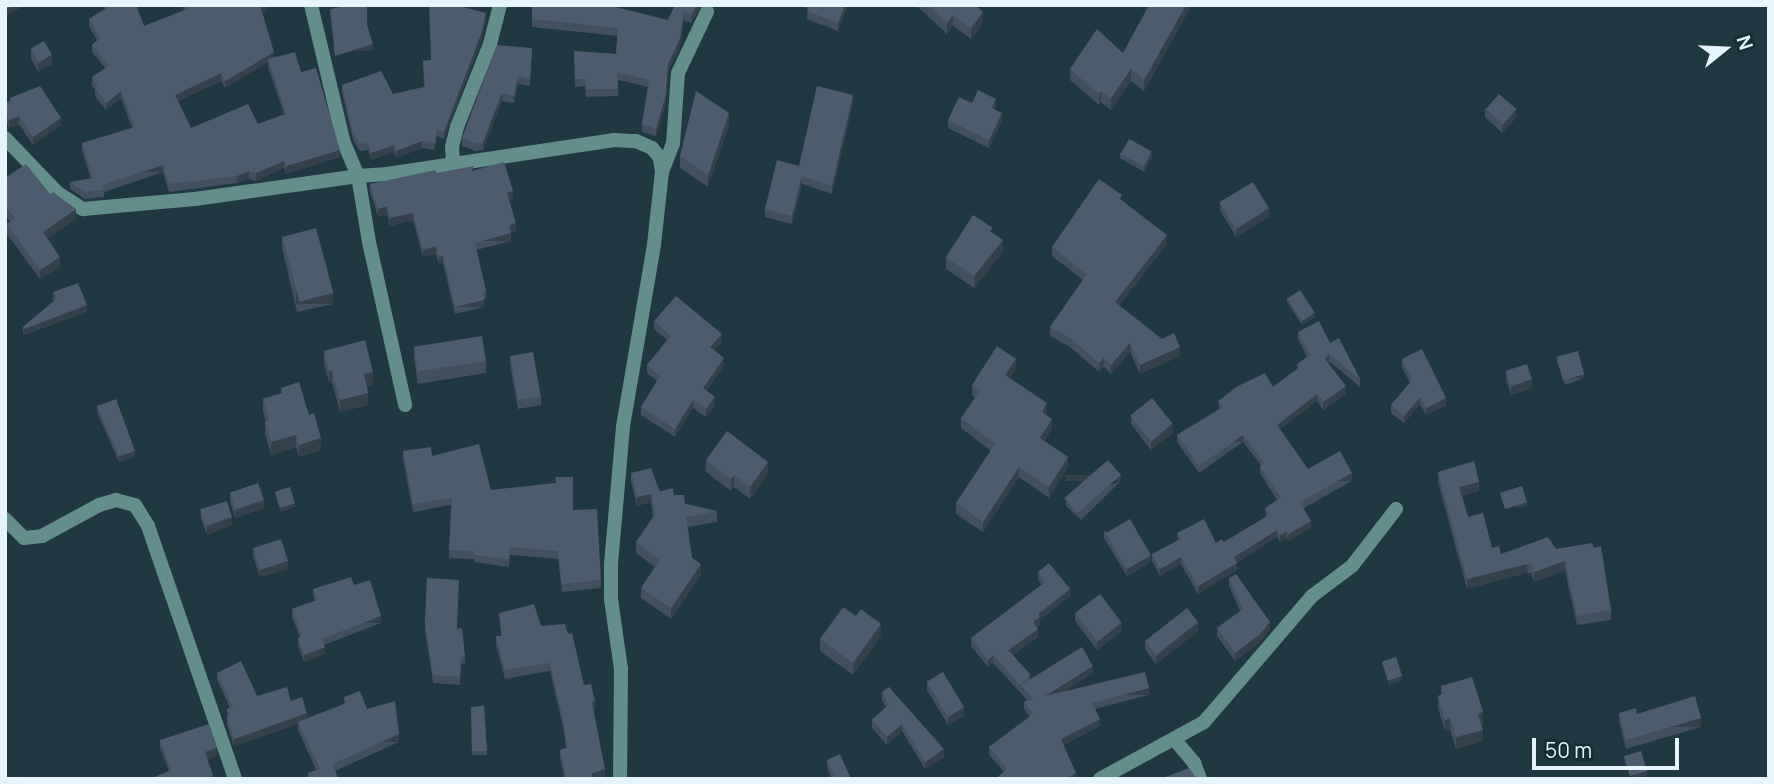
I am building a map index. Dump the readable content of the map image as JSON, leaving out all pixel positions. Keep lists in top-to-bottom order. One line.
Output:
{"scale_bar":"50 m","north":"right"}
